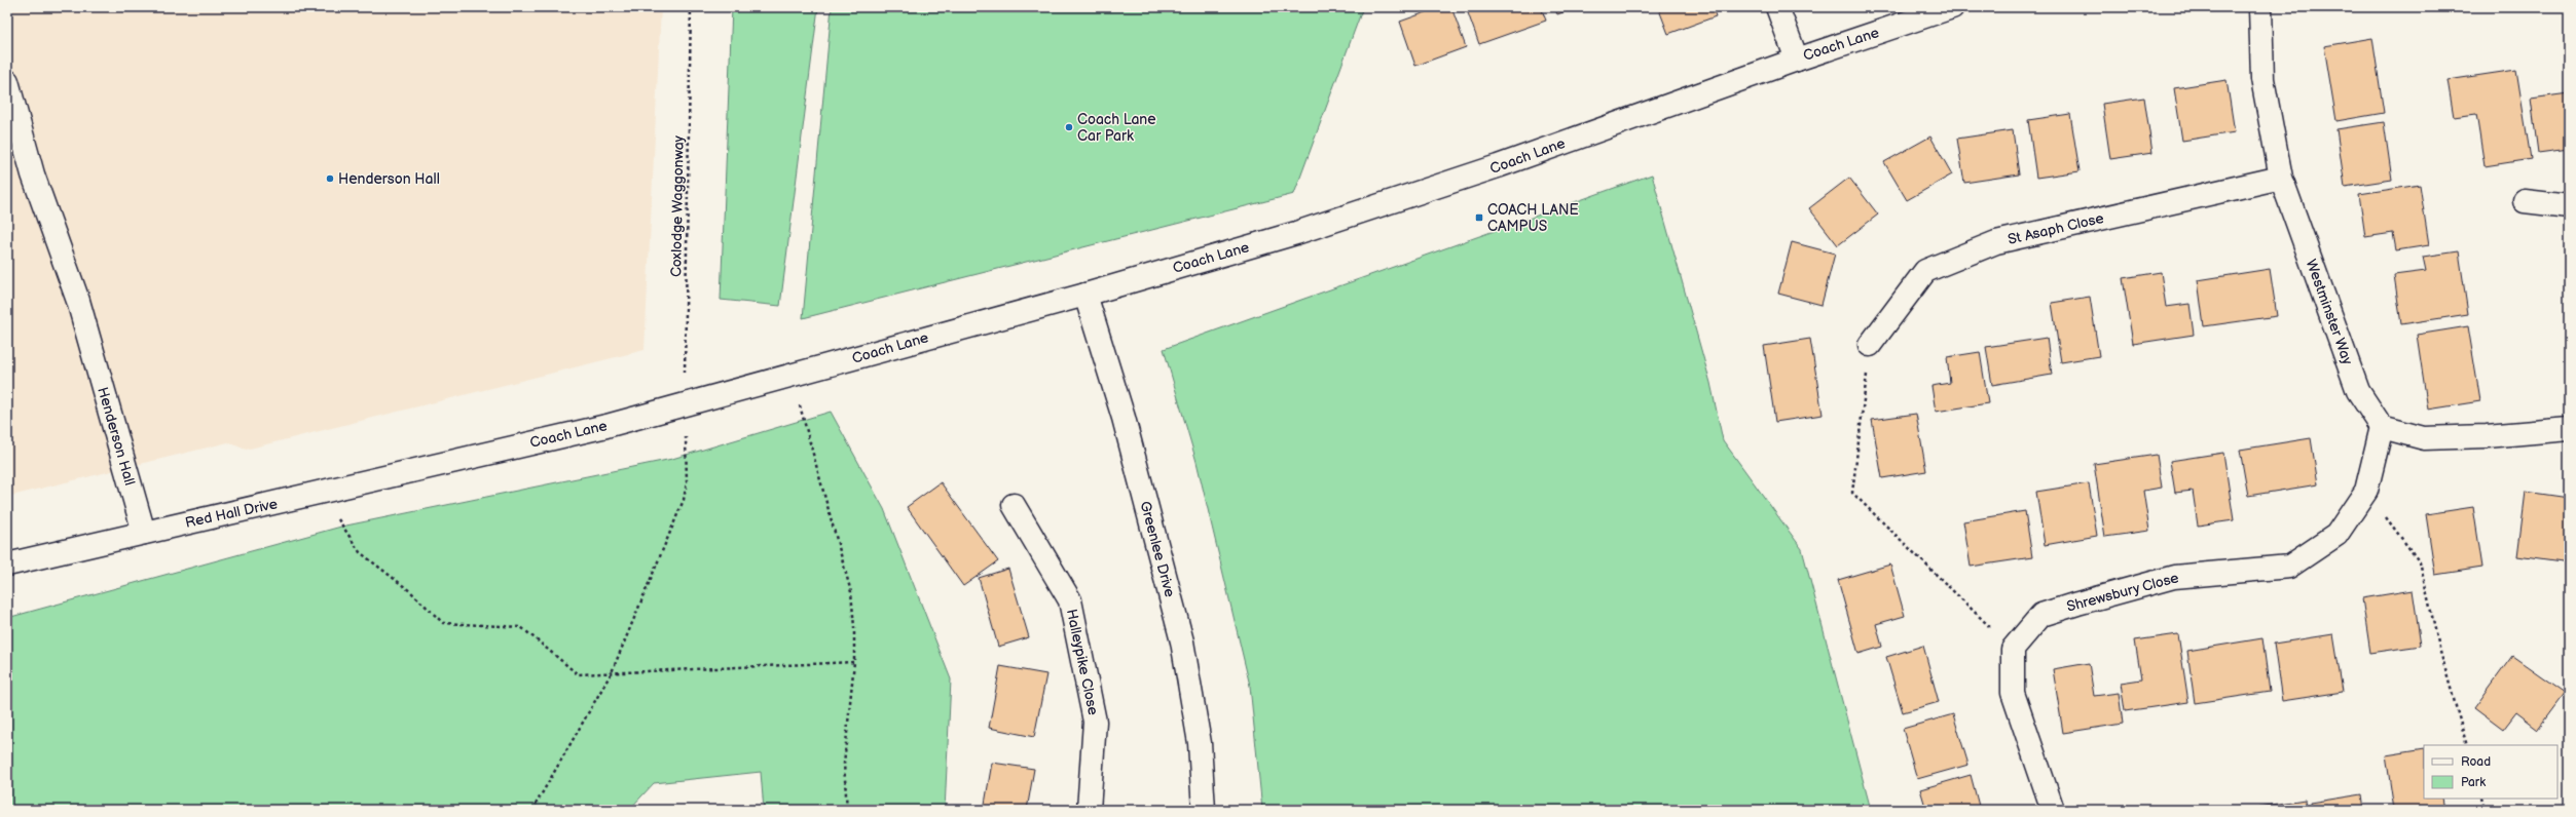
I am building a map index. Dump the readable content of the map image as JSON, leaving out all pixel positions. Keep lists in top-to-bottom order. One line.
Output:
{"streets":{"street":["Coach Lane","St Asaph Close","Westminster Way","Henderson Hall","Red Hall Drive","Greenlee Drive","Shrewsbury Close","Halleypike Close"],"path":["Coxlodge Waggonway"]},"crossings":[["Coach Lane","Coxlodge Waggonway"],["Coach Lane","Red Hall Drive"],["Coach Lane","Greenlee Drive"],["St Asaph Close","Westminster Way"],["Westminster Way","Shrewsbury Close"],["Henderson Hall","Red Hall Drive"]],"places":{"other":["Coach Lane Car Park","Henderson Hall"],"transit":["COACH LANE CAMPUS"]},"legend":["Road","Park"]}
